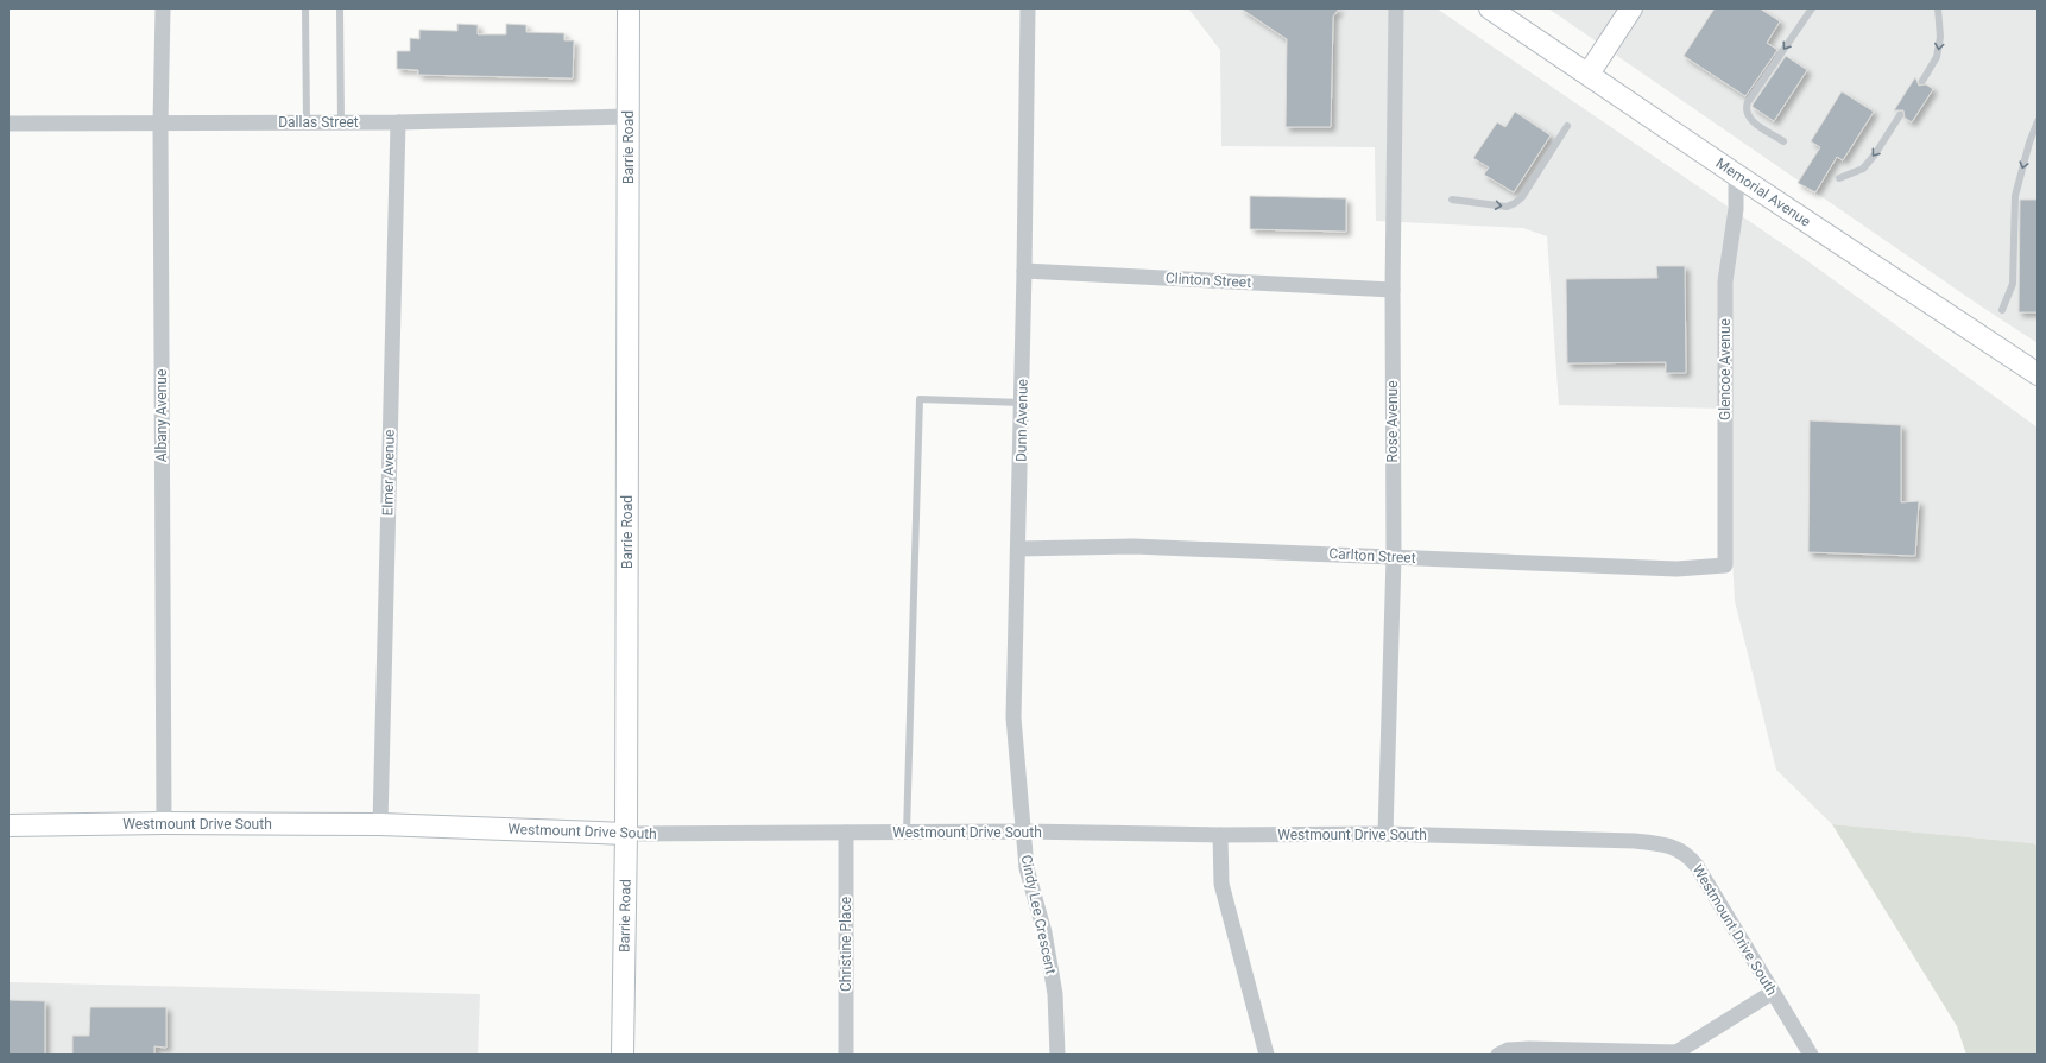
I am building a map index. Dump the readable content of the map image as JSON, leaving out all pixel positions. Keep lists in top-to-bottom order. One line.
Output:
{"streets":{"street":["Dallas Street","Barrie Road","Memorial Avenue","Clinton Street","Glencoe Avenue","Albany Avenue","Dunn Avenue","Rose Avenue","Elmer Avenue","Carlton Street","Westmount Drive South","Cindy Lee Crescent","Christine Place"]},"crossings":[["Dallas Street","Barrie Road"],["Dallas Street","Albany Avenue"],["Dallas Street","Elmer Avenue"],["Barrie Road","Westmount Drive South"],["Memorial Avenue","Glencoe Avenue"],["Clinton Street","Dunn Avenue"],["Clinton Street","Rose Avenue"],["Glencoe Avenue","Carlton Street"],["Albany Avenue","Westmount Drive South"],["Dunn Avenue","Carlton Street"],["Dunn Avenue","Westmount Drive South"],["Dunn Avenue","Cindy Lee Crescent"],["Rose Avenue","Carlton Street"],["Rose Avenue","Westmount Drive South"],["Elmer Avenue","Westmount Drive South"],["Westmount Drive South","Cindy Lee Crescent"],["Westmount Drive South","Christine Place"]]}
